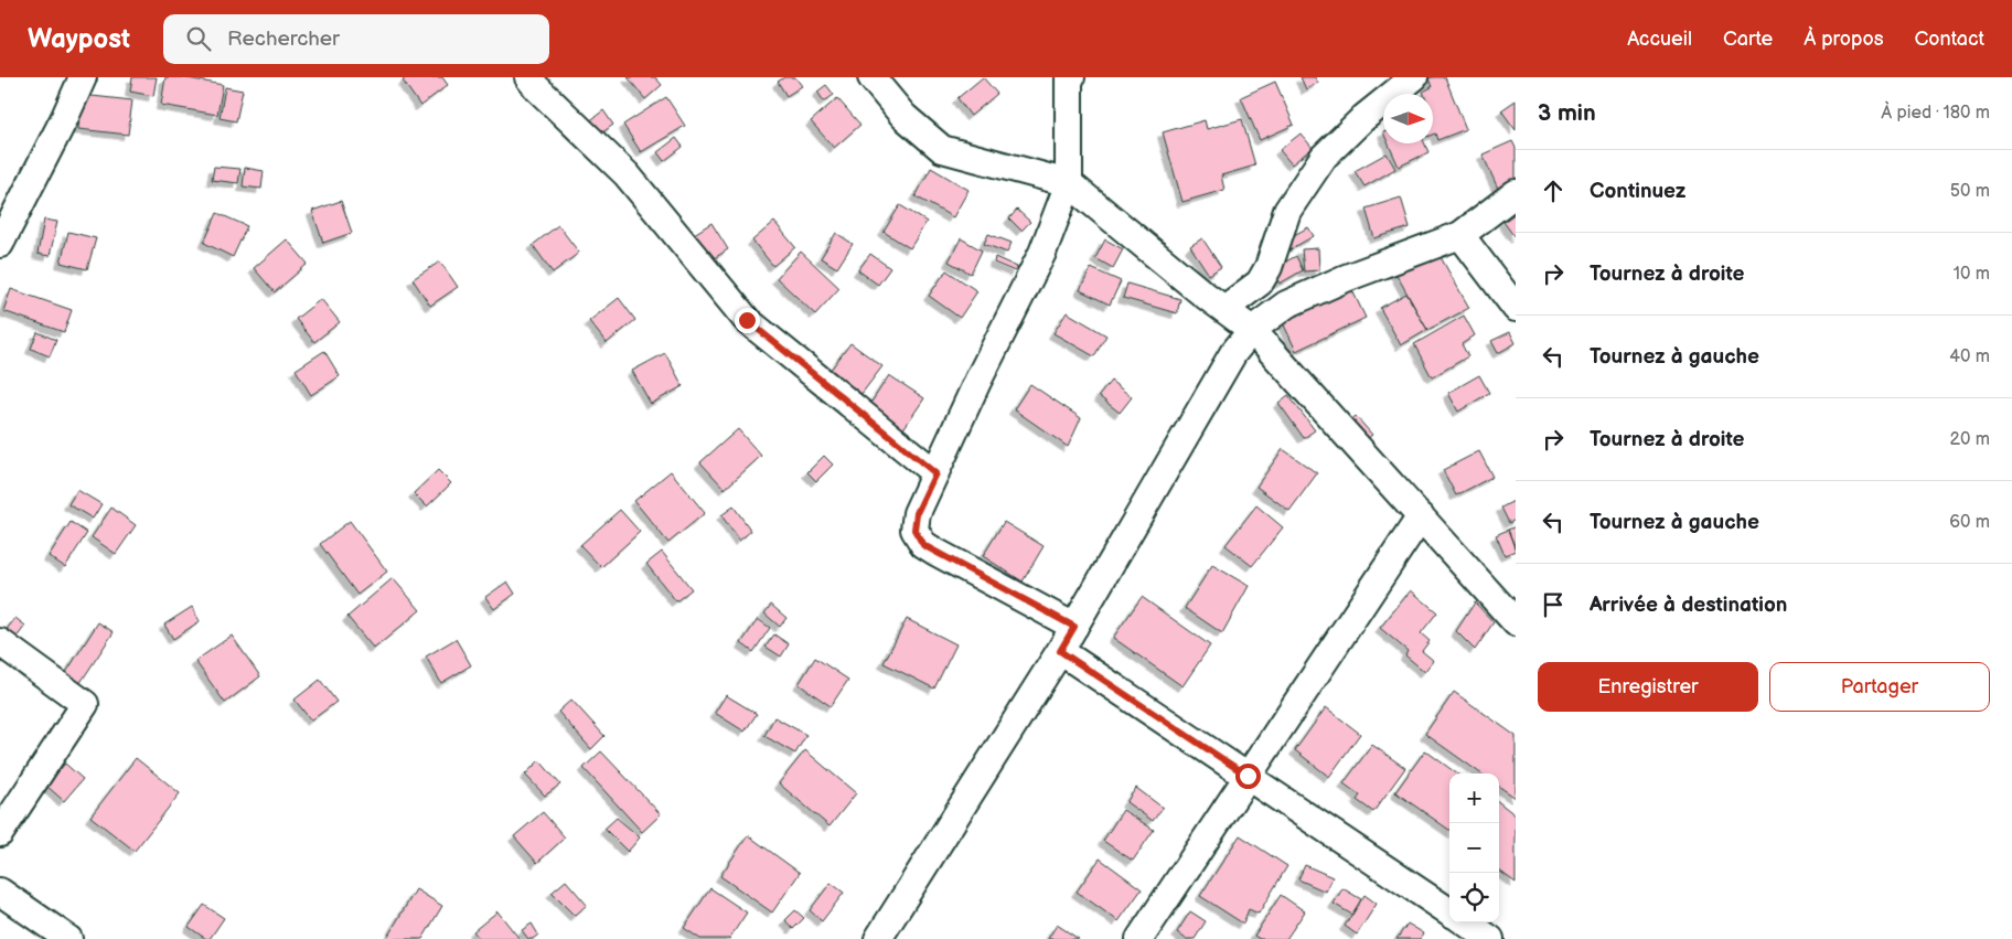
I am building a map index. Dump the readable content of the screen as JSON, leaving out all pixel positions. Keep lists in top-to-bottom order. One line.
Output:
{"north":"right","page":{"header":"Waypost","search":"Rechercher","nav":["Accueil","Carte","À propos","Contact"],"heading":["3 min","À pied · 180 m"],"list":[["Continuez","50 m"],["Tournez à droite","10 m"],["Tournez à gauche","40 m"],["Tournez à droite","20 m"],["Tournez à gauche","60 m"],"Arrivée à destination"],"buttons":["Enregistrer","Partager"],"map_buttons":["+","−"]}}
